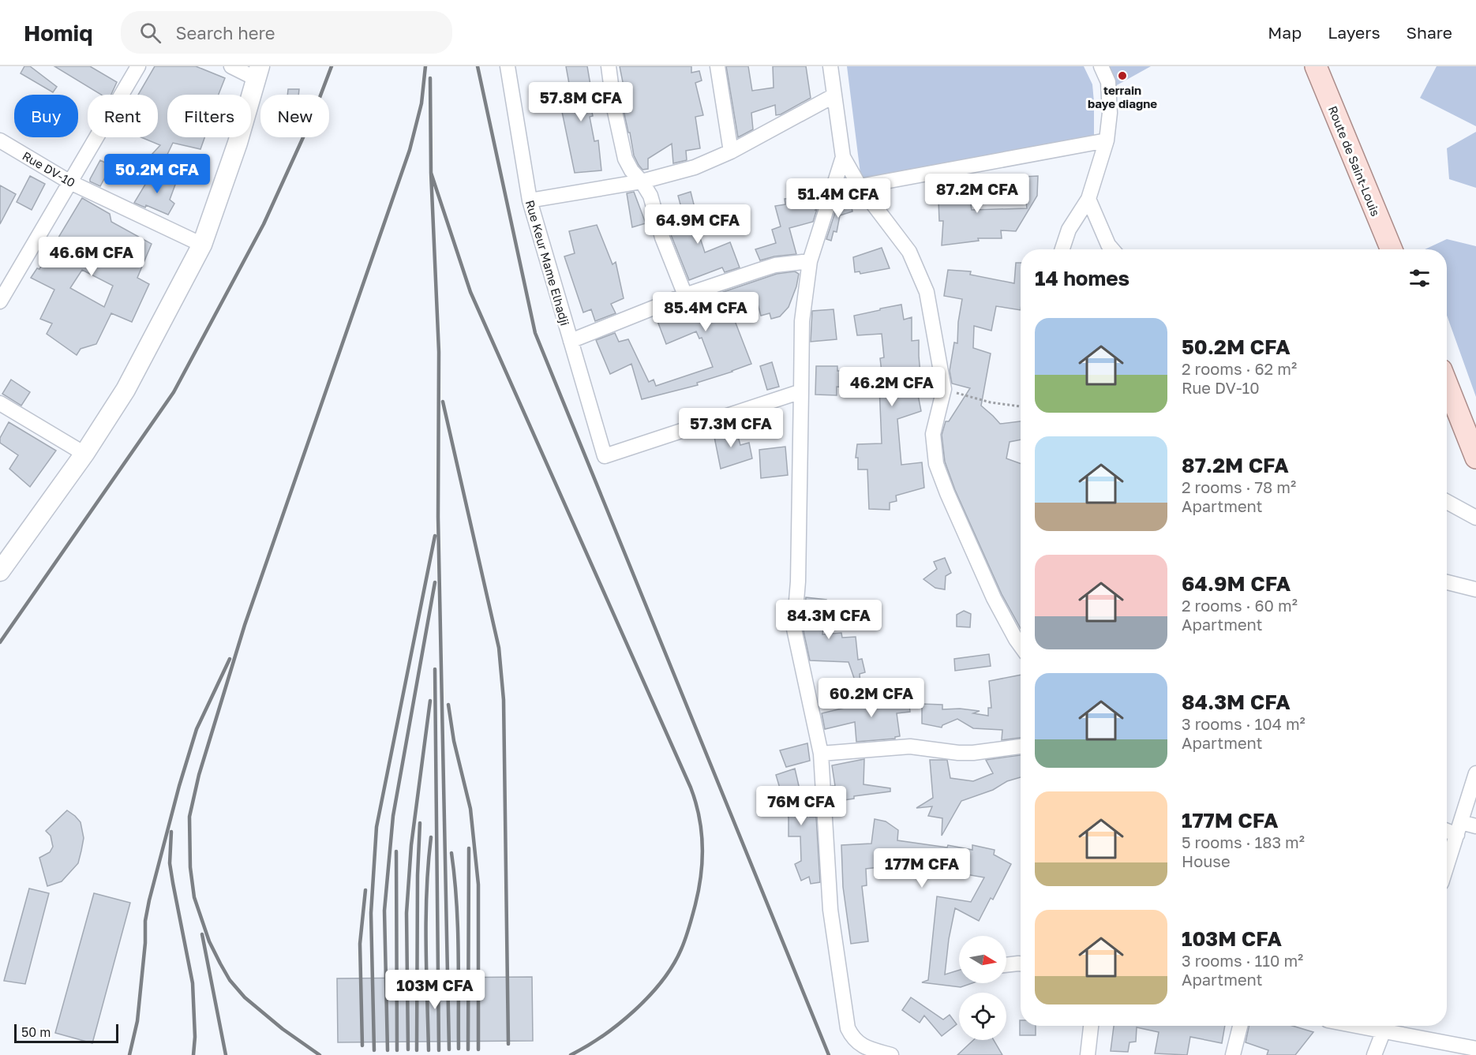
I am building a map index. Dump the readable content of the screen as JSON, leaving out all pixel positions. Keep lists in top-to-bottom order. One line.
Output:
{"streets":{"main road":["Route de Saint-Louis"],"street":["Rue DV-10","Rue Keur Mame Elhadji"]},"places":["terrain baye diagne"],"scale_bar":"50 m","north":"right","page":{"header":"Homiq","search":"Search here","nav":["Map","Layers","Share"],"price":["57.8M CFA","50.2M CFA","87.2M CFA","51.4M CFA","64.9M CFA","46.6M CFA","85.4M CFA","46.2M CFA","57.3M CFA","84.3M CFA","60.2M CFA","76M CFA","177M CFA","103M CFA"],"chip":["Buy","Rent","Filters","New"],"heading":"14 homes","list":[{"name":"50.2M CFA","note":"2 rooms · 62 m² · Rue DV-10"},{"name":"87.2M CFA","note":"2 rooms · 78 m² · Apartment"},{"name":"64.9M CFA","note":"2 rooms · 60 m² · Apartment"},{"name":"84.3M CFA","note":"3 rooms · 104 m² · Apartment"},{"name":"177M CFA","note":"5 rooms · 183 m² · House"},{"name":"103M CFA","note":"3 rooms · 110 m² · Apartment"}],"scale":"50 m"}}
